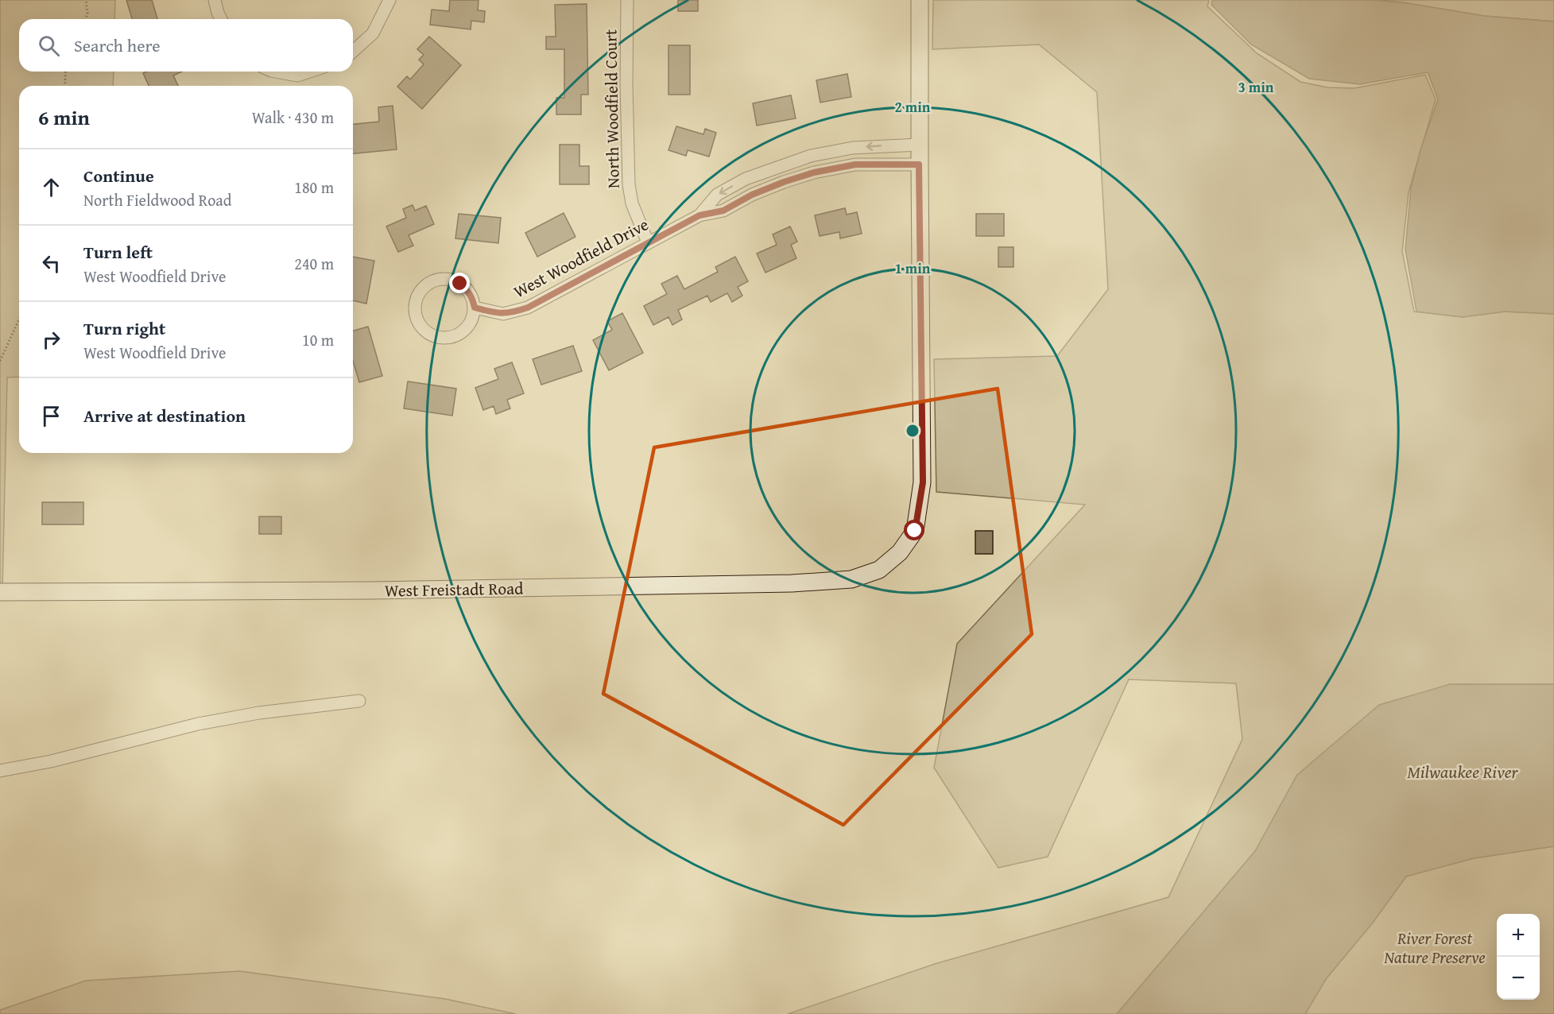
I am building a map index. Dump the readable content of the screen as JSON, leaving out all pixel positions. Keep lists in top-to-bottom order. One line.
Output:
{"streets":{"street":["North Woodfield Court","West Woodfield Drive","West Freistadt Road"]},"crossings":[["North Woodfield Court","West Woodfield Drive"],["West Woodfield Drive","West Freistadt Road"]],"water":["Milwaukee River"],"parks":["River Forest Nature Preserve"],"page":{"search":"Search here","heading":["6 min","Walk · 430 m"],"list":[["Continue","North Fieldwood Road","180 m"],["Turn left","West Woodfield Drive","240 m"],["Turn right","West Woodfield Drive","10 m"],"Arrive at destination"],"map_buttons":["+","−"]},"rings":["3 min","2 min","1 min"]}
